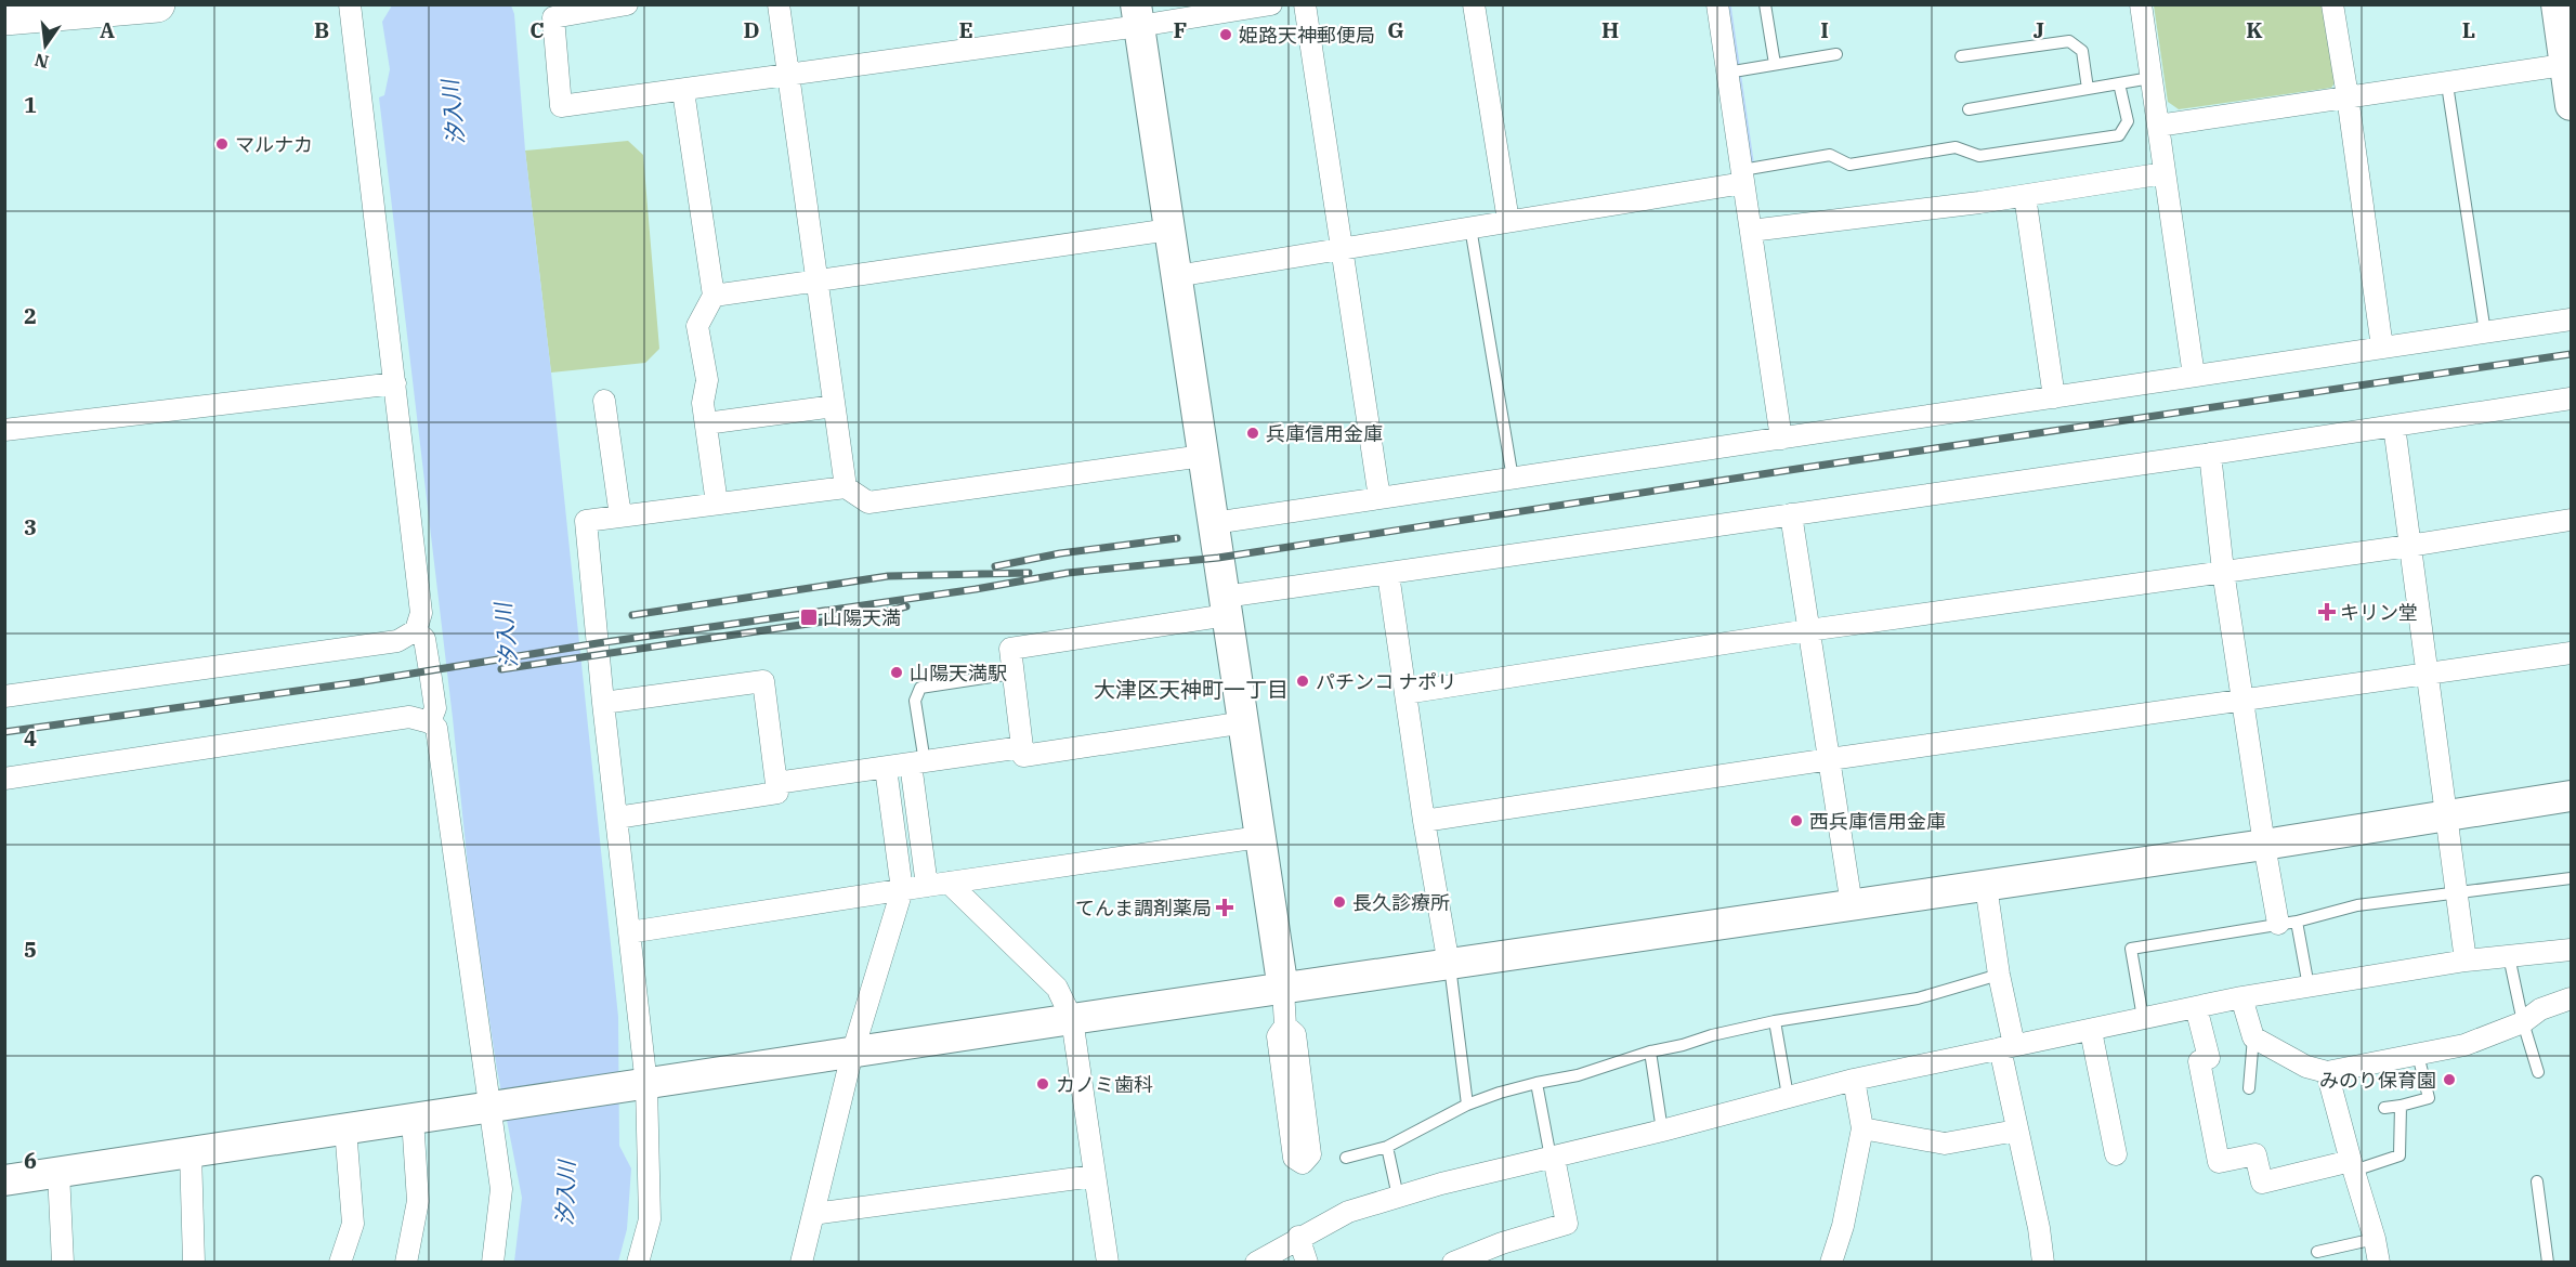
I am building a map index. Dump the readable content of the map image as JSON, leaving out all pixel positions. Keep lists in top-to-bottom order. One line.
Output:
{"districts":["大津区天神町一丁目"],"water":["汐入川"],"places":{"other":["姫路天神郵便局","マルナカ","兵庫信用金庫","山陽天満駅","パチンコ ナポリ","西兵庫信用金庫","長久診療所","みのり保育園","カノミ歯科"],"health":["キリン堂","てんま調剤薬局"],"transit":["山陽天満"]},"north":"bottom","grid":{"columns":["A","B","C","D","E","F","G","H","I","J","K","L"],"rows":["1","2","3","4","5","6"]}}
